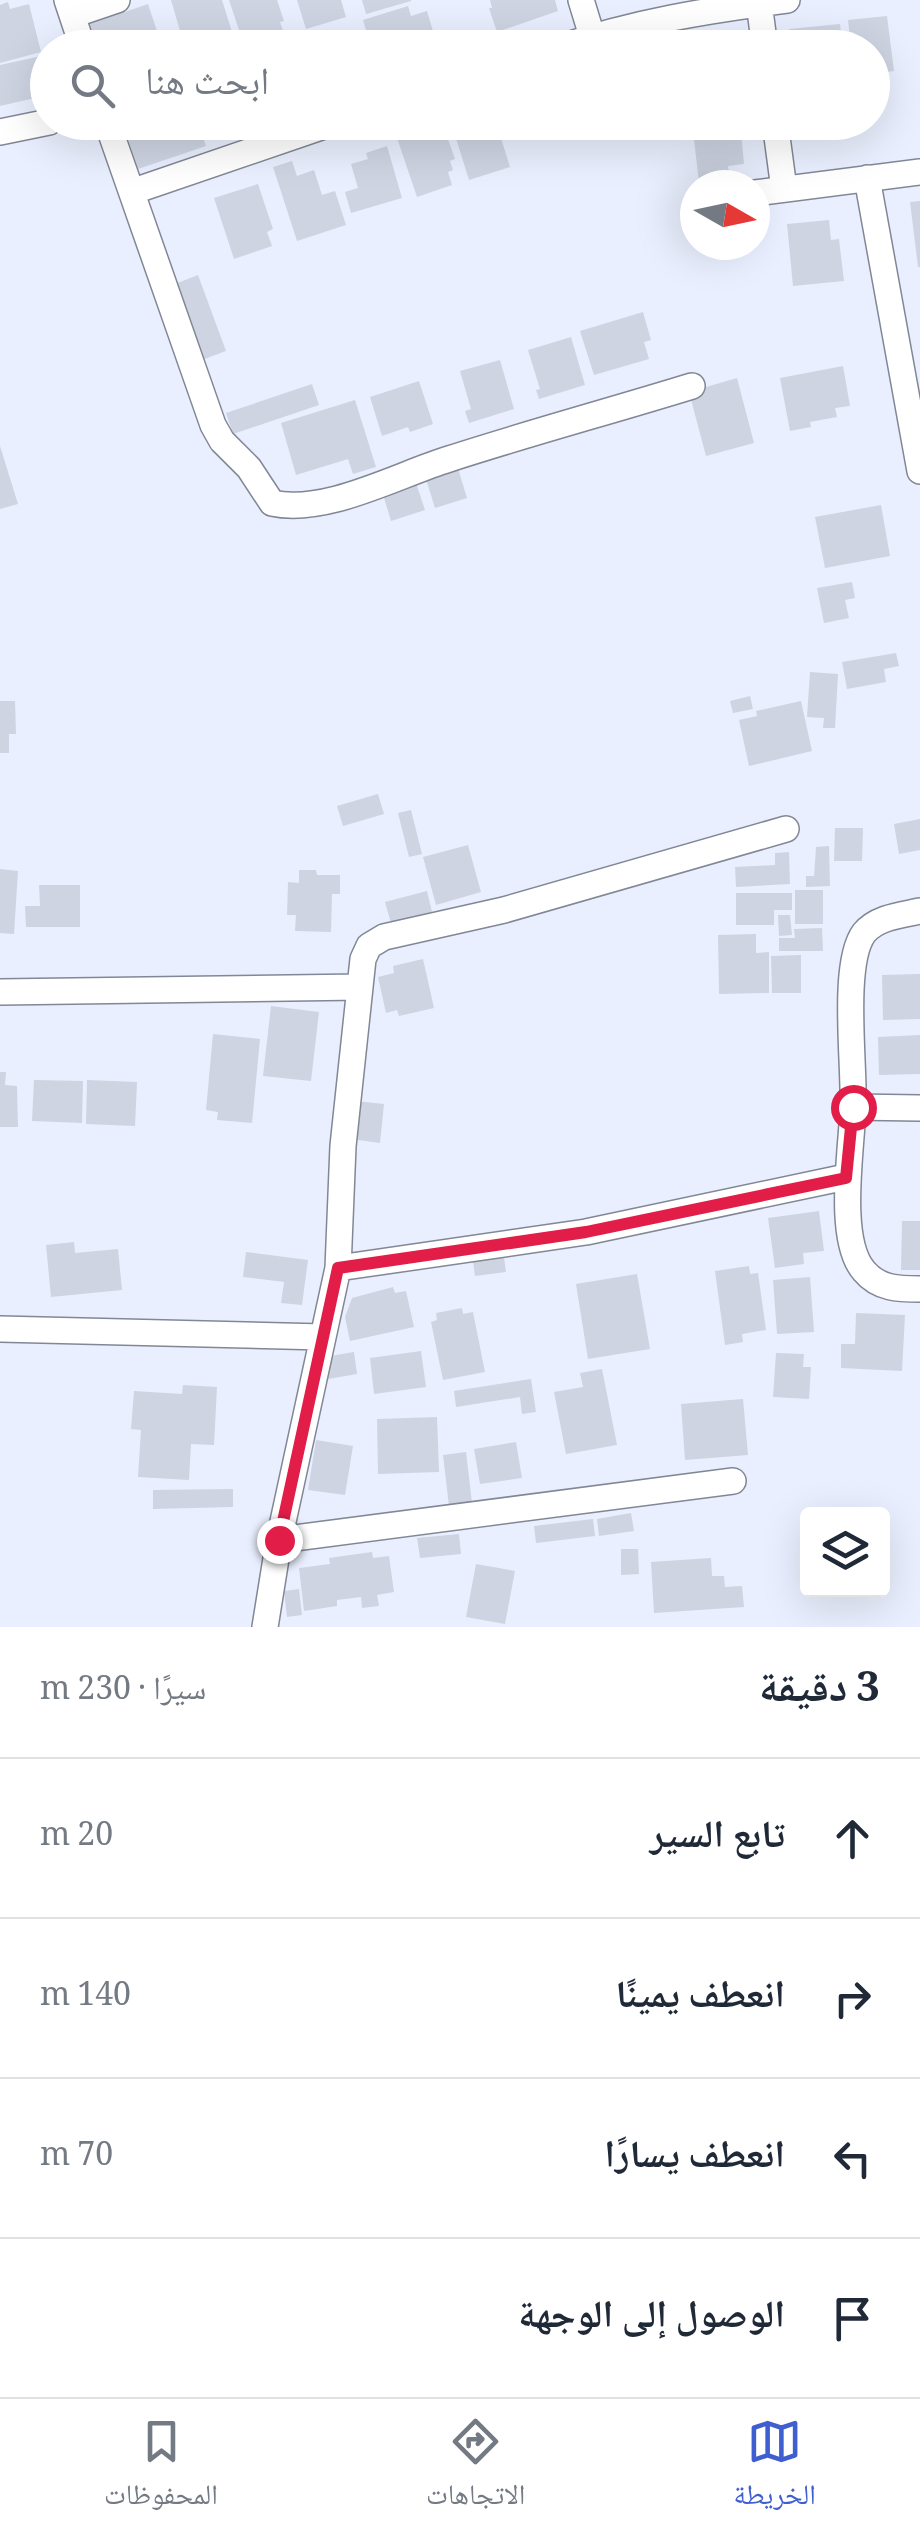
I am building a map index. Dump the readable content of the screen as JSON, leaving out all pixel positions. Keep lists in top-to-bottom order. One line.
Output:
{"north":"right","page":{"search":"ابحث هنا","heading":["3 دقيقة","سيرًا · 230 m"],"list":[["تابع السير","20 m"],["انعطف يمينًا","140 m"],["انعطف يسارًا","70 m"],"الوصول إلى الوجهة"],"nav":["الخريطة","الاتجاهات","المحفوظات"]}}
